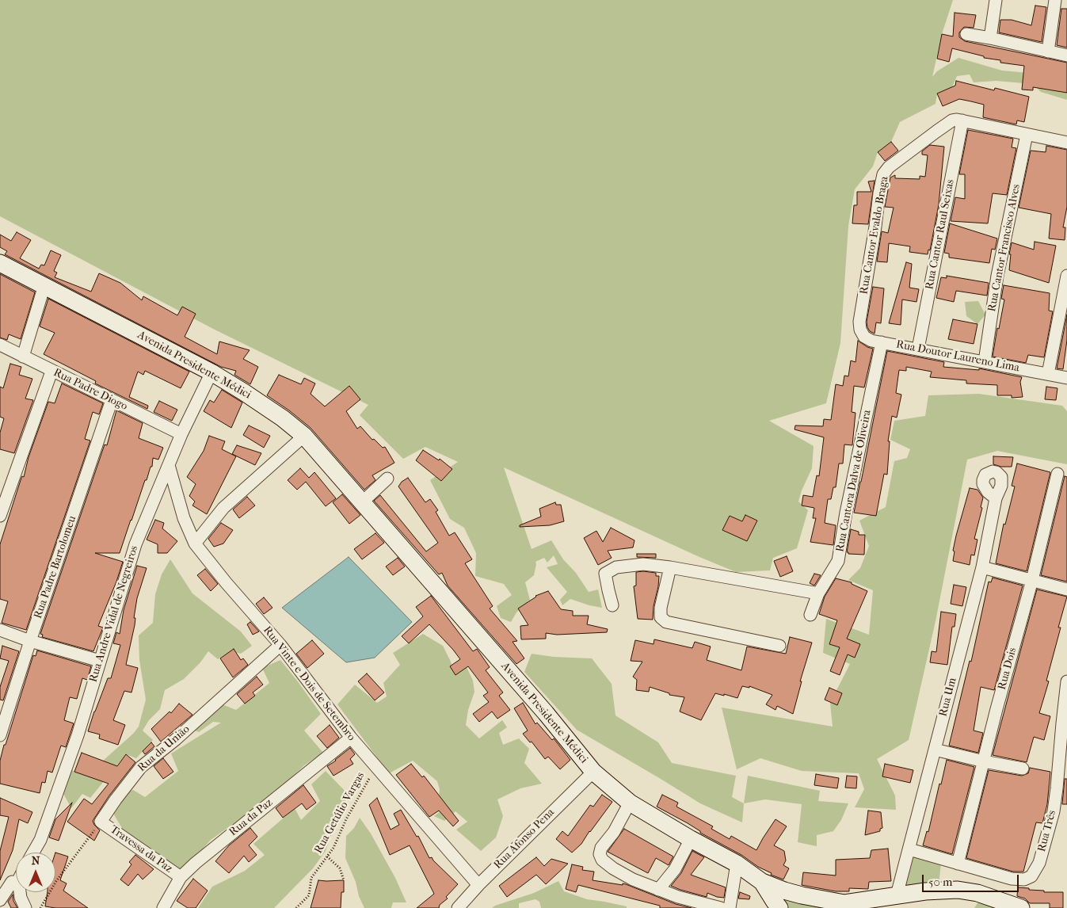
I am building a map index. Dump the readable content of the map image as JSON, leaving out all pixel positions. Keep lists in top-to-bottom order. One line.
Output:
{"streets":{"street":["Rua Cantor Raul Seixas","Rua Cantor Evaldo Braga","Rua Cantor Francisco Alves","Rua Doutor Laureno Lima","Avenida Presidente Médici","Rua Padre Diogo","Rua Cantora Dalva de Oliveira","Rua Padre Bartolomeu","Rua Andre Vidal de Negreiros","Rua Dois","Rua Vinte e Dois de Setembro","Rua Um","Rua da União","Rua da Paz","Rua Três","Rua Afonso Pena","Travessa da Paz"],"path":["Rua Getúlio Vargas"]},"crossings":[["Rua Cantor Raul Seixas","Rua Cantor Evaldo Braga"],["Rua Cantor Raul Seixas","Rua Doutor Laureno Lima"],["Rua Cantor Evaldo Braga","Rua Doutor Laureno Lima"],["Rua Cantor Francisco Alves","Rua Doutor Laureno Lima"],["Rua Doutor Laureno Lima","Rua Cantora Dalva de Oliveira"],["Avenida Presidente Médici","Rua Andre Vidal de Negreiros"],["Avenida Presidente Médici","Rua Um"],["Avenida Presidente Médici","Rua Afonso Pena"],["Rua Padre Diogo","Rua Padre Bartolomeu"],["Rua Padre Diogo","Rua Andre Vidal de Negreiros"],["Rua Andre Vidal de Negreiros","Rua Vinte e Dois de Setembro"],["Rua Dois","Rua Três"],["Rua Vinte e Dois de Setembro","Rua da União"],["Rua Vinte e Dois de Setembro","Rua Getúlio Vargas"],["Rua Vinte e Dois de Setembro","Rua da Paz"],["Rua Vinte e Dois de Setembro","Rua Afonso Pena"],["Rua Um","Rua Três"],["Rua da União","Travessa da Paz"],["Rua da Paz","Travessa da Paz"]],"scale_bar":"50 m","north":"top"}
